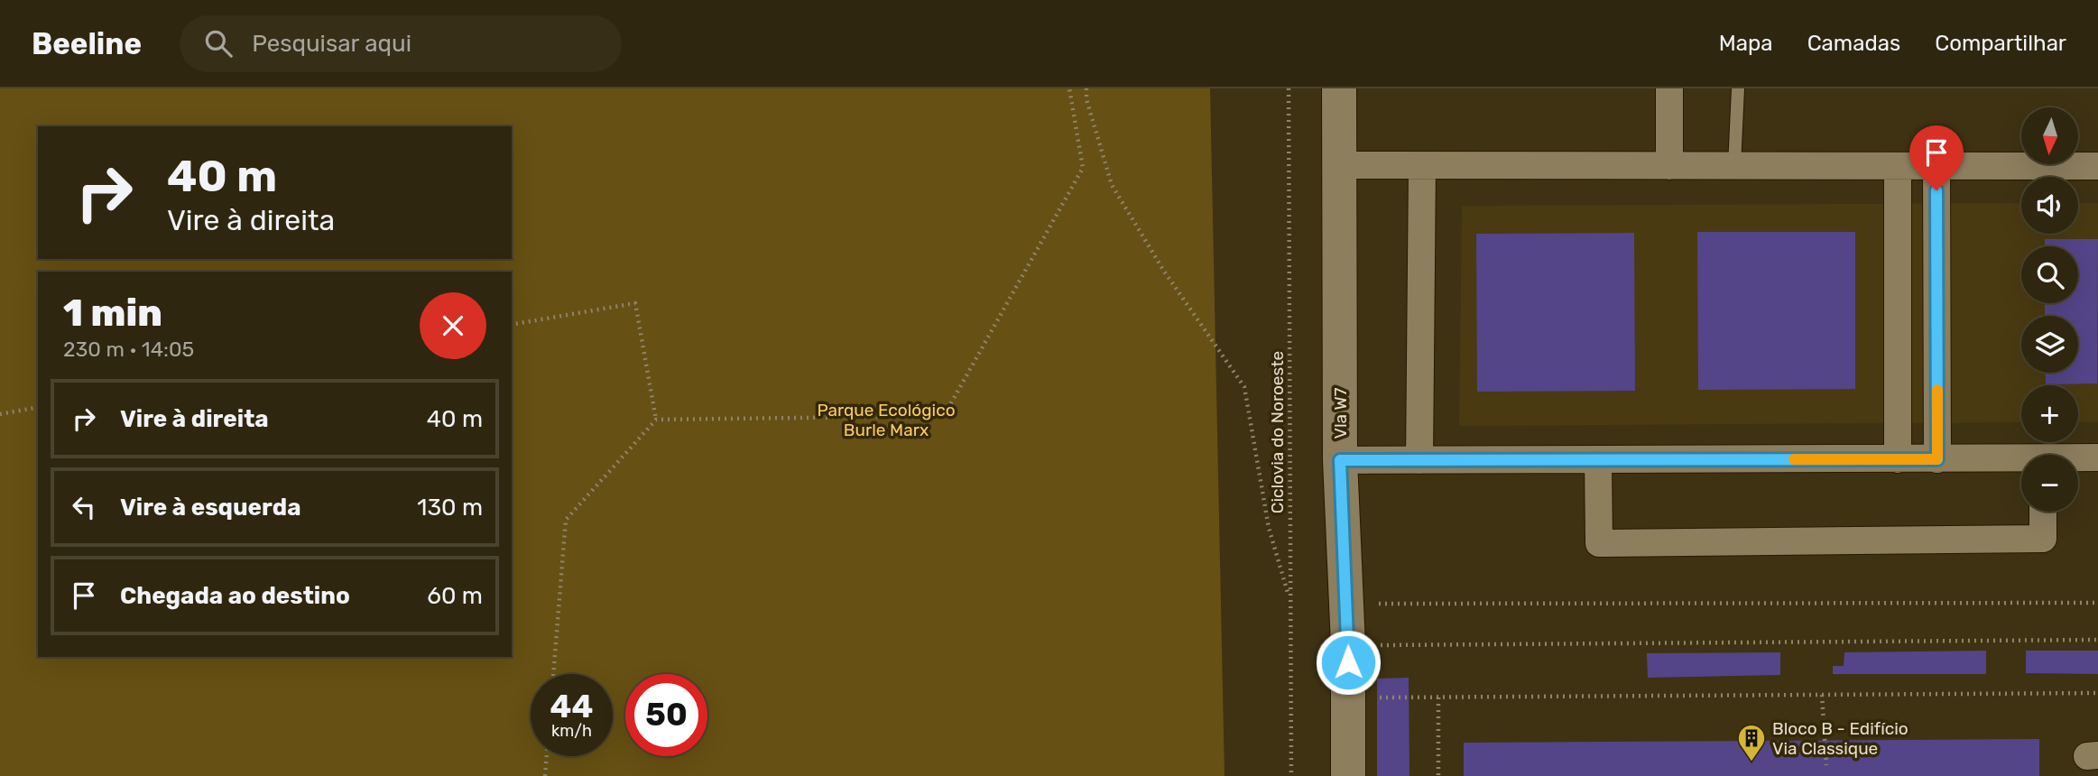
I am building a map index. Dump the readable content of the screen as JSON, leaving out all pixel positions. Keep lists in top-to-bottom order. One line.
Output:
{"streets":{"main road":["Vla W7"],"path":["Ciclovia do Noroeste"]},"parks":["Parque Ecológico Burle Marx"],"places":{"building":["Bloco B - Edifício Via Classique"]},"north":"bottom","page":{"header":"Beeline","search":"Pesquisar aqui","nav":["Mapa","Camadas","Compartilhar"],"map_buttons":["+","−"],"turn":["40 m","Vire à direita"],"heading":["1 min","230 m · 14:05"],"list":[{"name":"Vire à direita","value":"40 m"},{"name":"Vire à esquerda","value":"130 m"},{"name":"Chegada ao destino","value":"60 m"}],"speed":"44 km/h","limit":"50"}}
